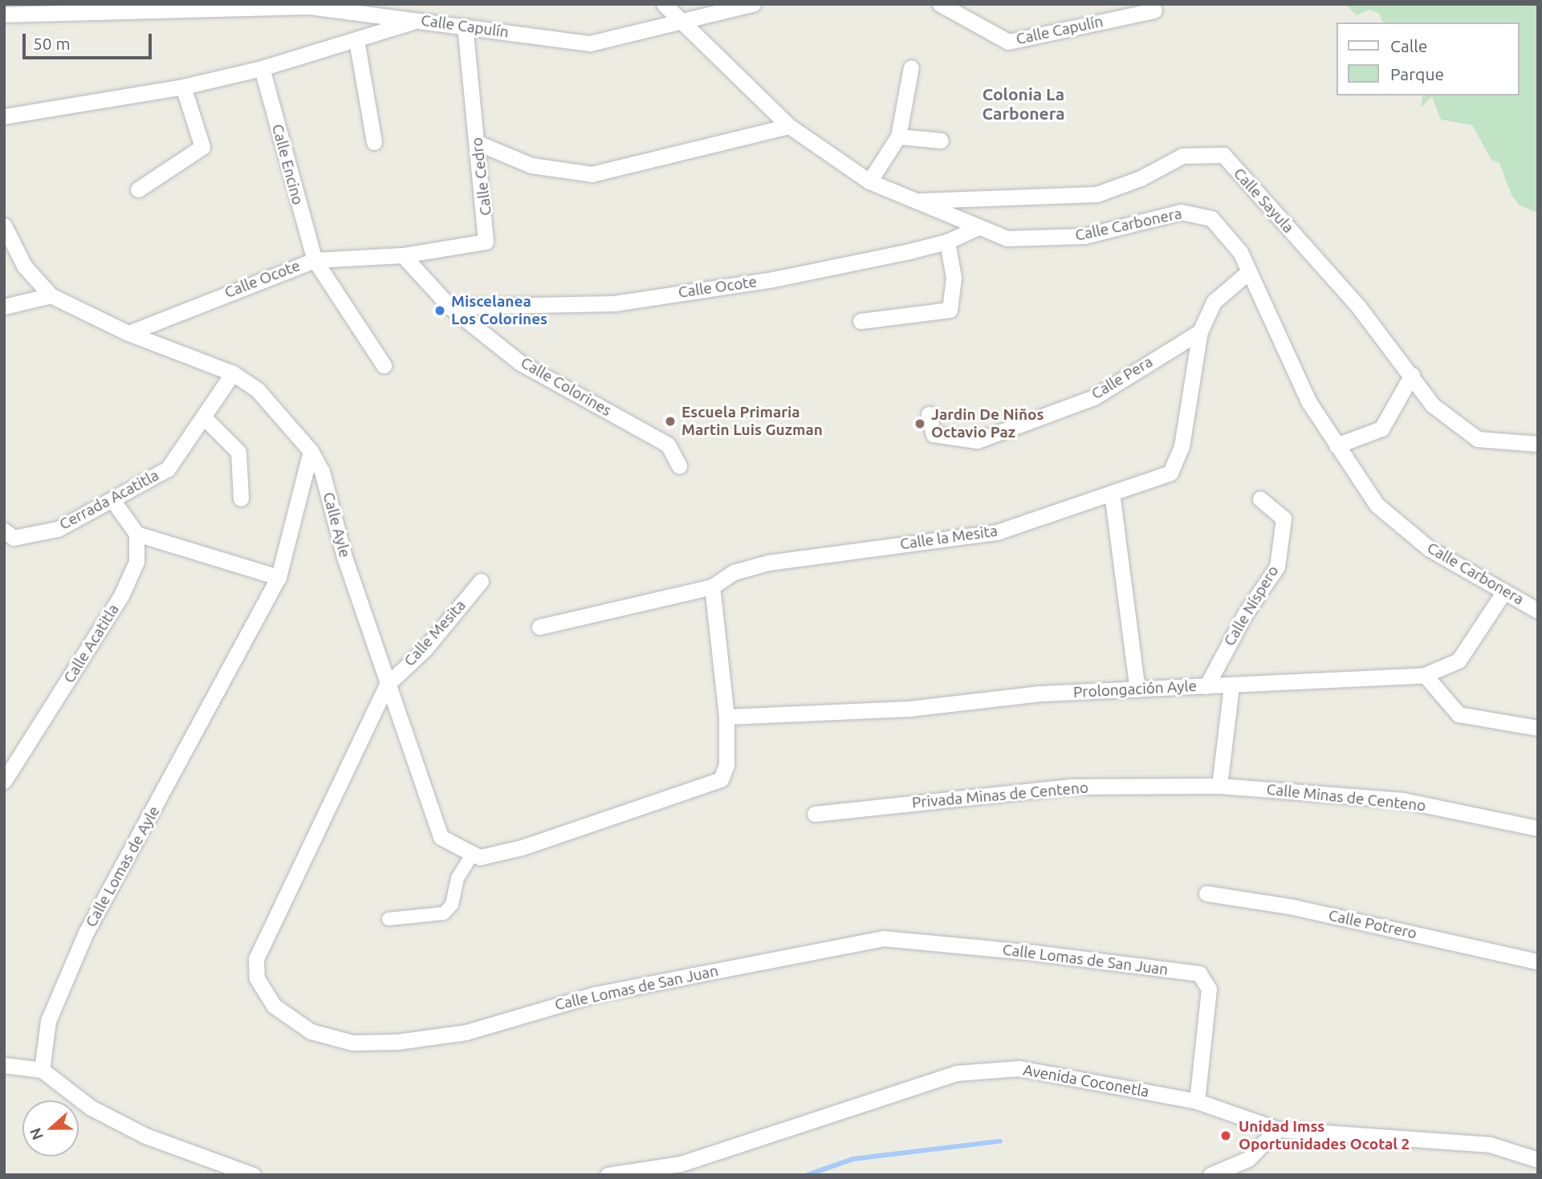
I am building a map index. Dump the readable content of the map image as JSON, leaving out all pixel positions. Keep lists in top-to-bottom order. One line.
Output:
{"streets":{"street":["Calle Capulín","Calle Encino","Calle Cedro","Calle Sayula","Calle Carbonera","Calle Ocote","Calle Pera","Calle Colorines","Cerrada Acatitla","Calle Ayle","Calle la Mesita","Calle Níspero","Calle Mesita","Calle Acatitla","Prolongación Ayle","Privada Minas de Centeno","Calle Minas de Centeno","Calle Lomas de Ayle","Calle Potrero","Calle Lomas de San Juan","Avenida Coconetla"]},"crossings":[["Calle Capulín","Calle Cedro"],["Calle Capulín","Calle Carbonera"],["Calle Encino","Calle Ocote"],["Calle Cedro","Calle Ocote"],["Calle Cedro","Calle Colorines"],["Calle Sayula","Calle Carbonera"],["Calle Carbonera","Calle Ocote"],["Calle Carbonera","Calle la Mesita"],["Calle Carbonera","Prolongación Ayle"],["Calle Ocote","Calle Colorines"],["Calle Ocote","Calle Ayle"],["Calle Pera","Calle la Mesita"],["Cerrada Acatitla","Calle Ayle"],["Calle Ayle","Calle Mesita"],["Calle Ayle","Calle Lomas de Ayle"],["Calle Ayle","Calle Lomas de San Juan"],["Calle Níspero","Prolongación Ayle"],["Calle Mesita","Calle Lomas de San Juan"],["Privada Minas de Centeno","Calle Minas de Centeno"],["Calle Lomas de San Juan","Avenida Coconetla"]],"districts":["Colonia La Carbonera"],"places":["Miscelanea Los Colorines","Escuela Primaria Martin Luis Guzman","Jardin De Niños Octavio Paz","Unidad Imss Oportunidades Ocotal 2"],"legend":["Calle","Parque"],"scale_bar":"50 m","north":"left"}
